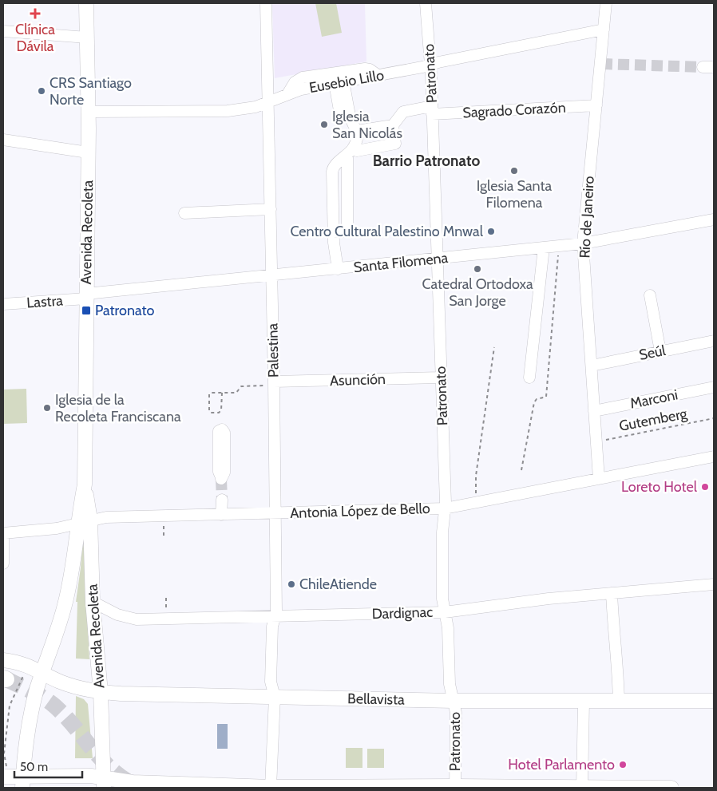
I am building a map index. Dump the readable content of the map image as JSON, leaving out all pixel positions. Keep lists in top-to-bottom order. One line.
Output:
{"streets":{"main road":["Avenida Recoleta","Bellavista"],"street":["Patronato","Eusebio Lillo","Sagrado Corazón","Río de Janeiro","Santa Filomena","Lastra","Palestina","Seúl","Asunción","Marconi","Antonia López de Bello","Dardignac"],"path":["Gutemberg"]},"crossings":[["Patronato","Eusebio Lillo"],["Patronato","Sagrado Corazón"],["Patronato","Santa Filomena"],["Patronato","Asunción"],["Patronato","Antonia López de Bello"],["Patronato","Dardignac"],["Patronato","Bellavista"],["Eusebio Lillo","Río de Janeiro"],["Eusebio Lillo","Avenida Recoleta"],["Eusebio Lillo","Palestina"],["Sagrado Corazón","Río de Janeiro"],["Río de Janeiro","Santa Filomena"],["Río de Janeiro","Seúl"],["Río de Janeiro","Marconi"],["Río de Janeiro","Gutemberg"],["Río de Janeiro","Antonia López de Bello"],["Avenida Recoleta","Santa Filomena"],["Avenida Recoleta","Lastra"],["Avenida Recoleta","Antonia López de Bello"],["Avenida Recoleta","Dardignac"],["Avenida Recoleta","Bellavista"],["Santa Filomena","Lastra"],["Santa Filomena","Palestina"],["Palestina","Asunción"],["Palestina","Antonia López de Bello"],["Palestina","Dardignac"],["Palestina","Bellavista"]],"districts":["Barrio Patronato"],"places":{"health":["Clínica Dávila"],"other":["CRS Santiago Norte","Iglesia San Nicolás","Iglesia Santa Filomena","Centro Cultural Palestino Mnwal","Catedral Ortodoxa San Jorge","Iglesia de la Recoleta Franciscana","Loreto Hotel","ChileAtiende","Hotel Parlamento"],"transit":["Patronato"]},"scale_bar":"50 m"}
